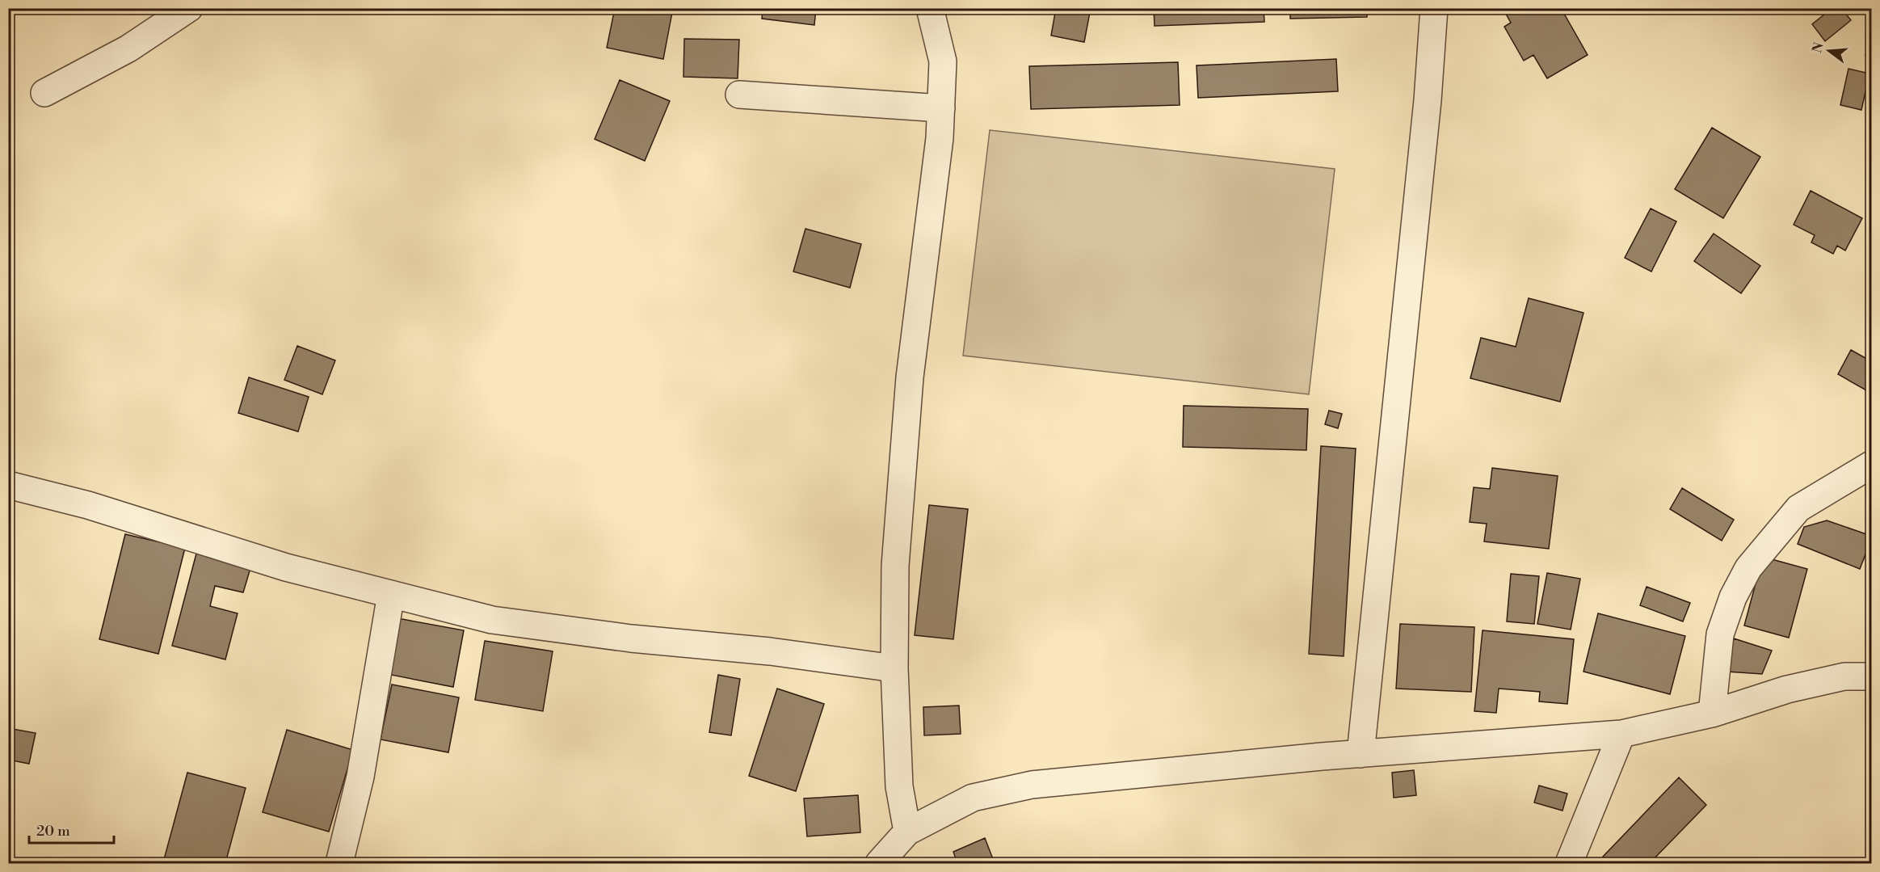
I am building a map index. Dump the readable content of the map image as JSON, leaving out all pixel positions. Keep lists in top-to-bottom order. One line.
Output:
{"scale_bar":"20 m","north":"left"}
